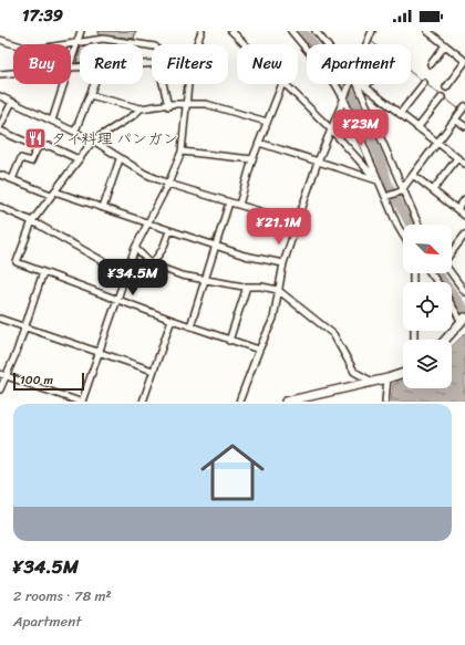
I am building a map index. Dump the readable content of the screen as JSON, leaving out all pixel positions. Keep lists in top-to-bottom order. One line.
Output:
{"places":{"restaurant":["タイ料理 パンガン"]},"scale_bar":"100 m","north":"bottom right","page":{"status":"17:39","chip":["Buy","Rent","Filters","New","Apartment"],"price":["¥23M","¥21.1M","¥34.5M"],"scale":"100 m","list":[{"name":"¥34.5M","note":"2 rooms · 78 m² · Apartment"}]}}
